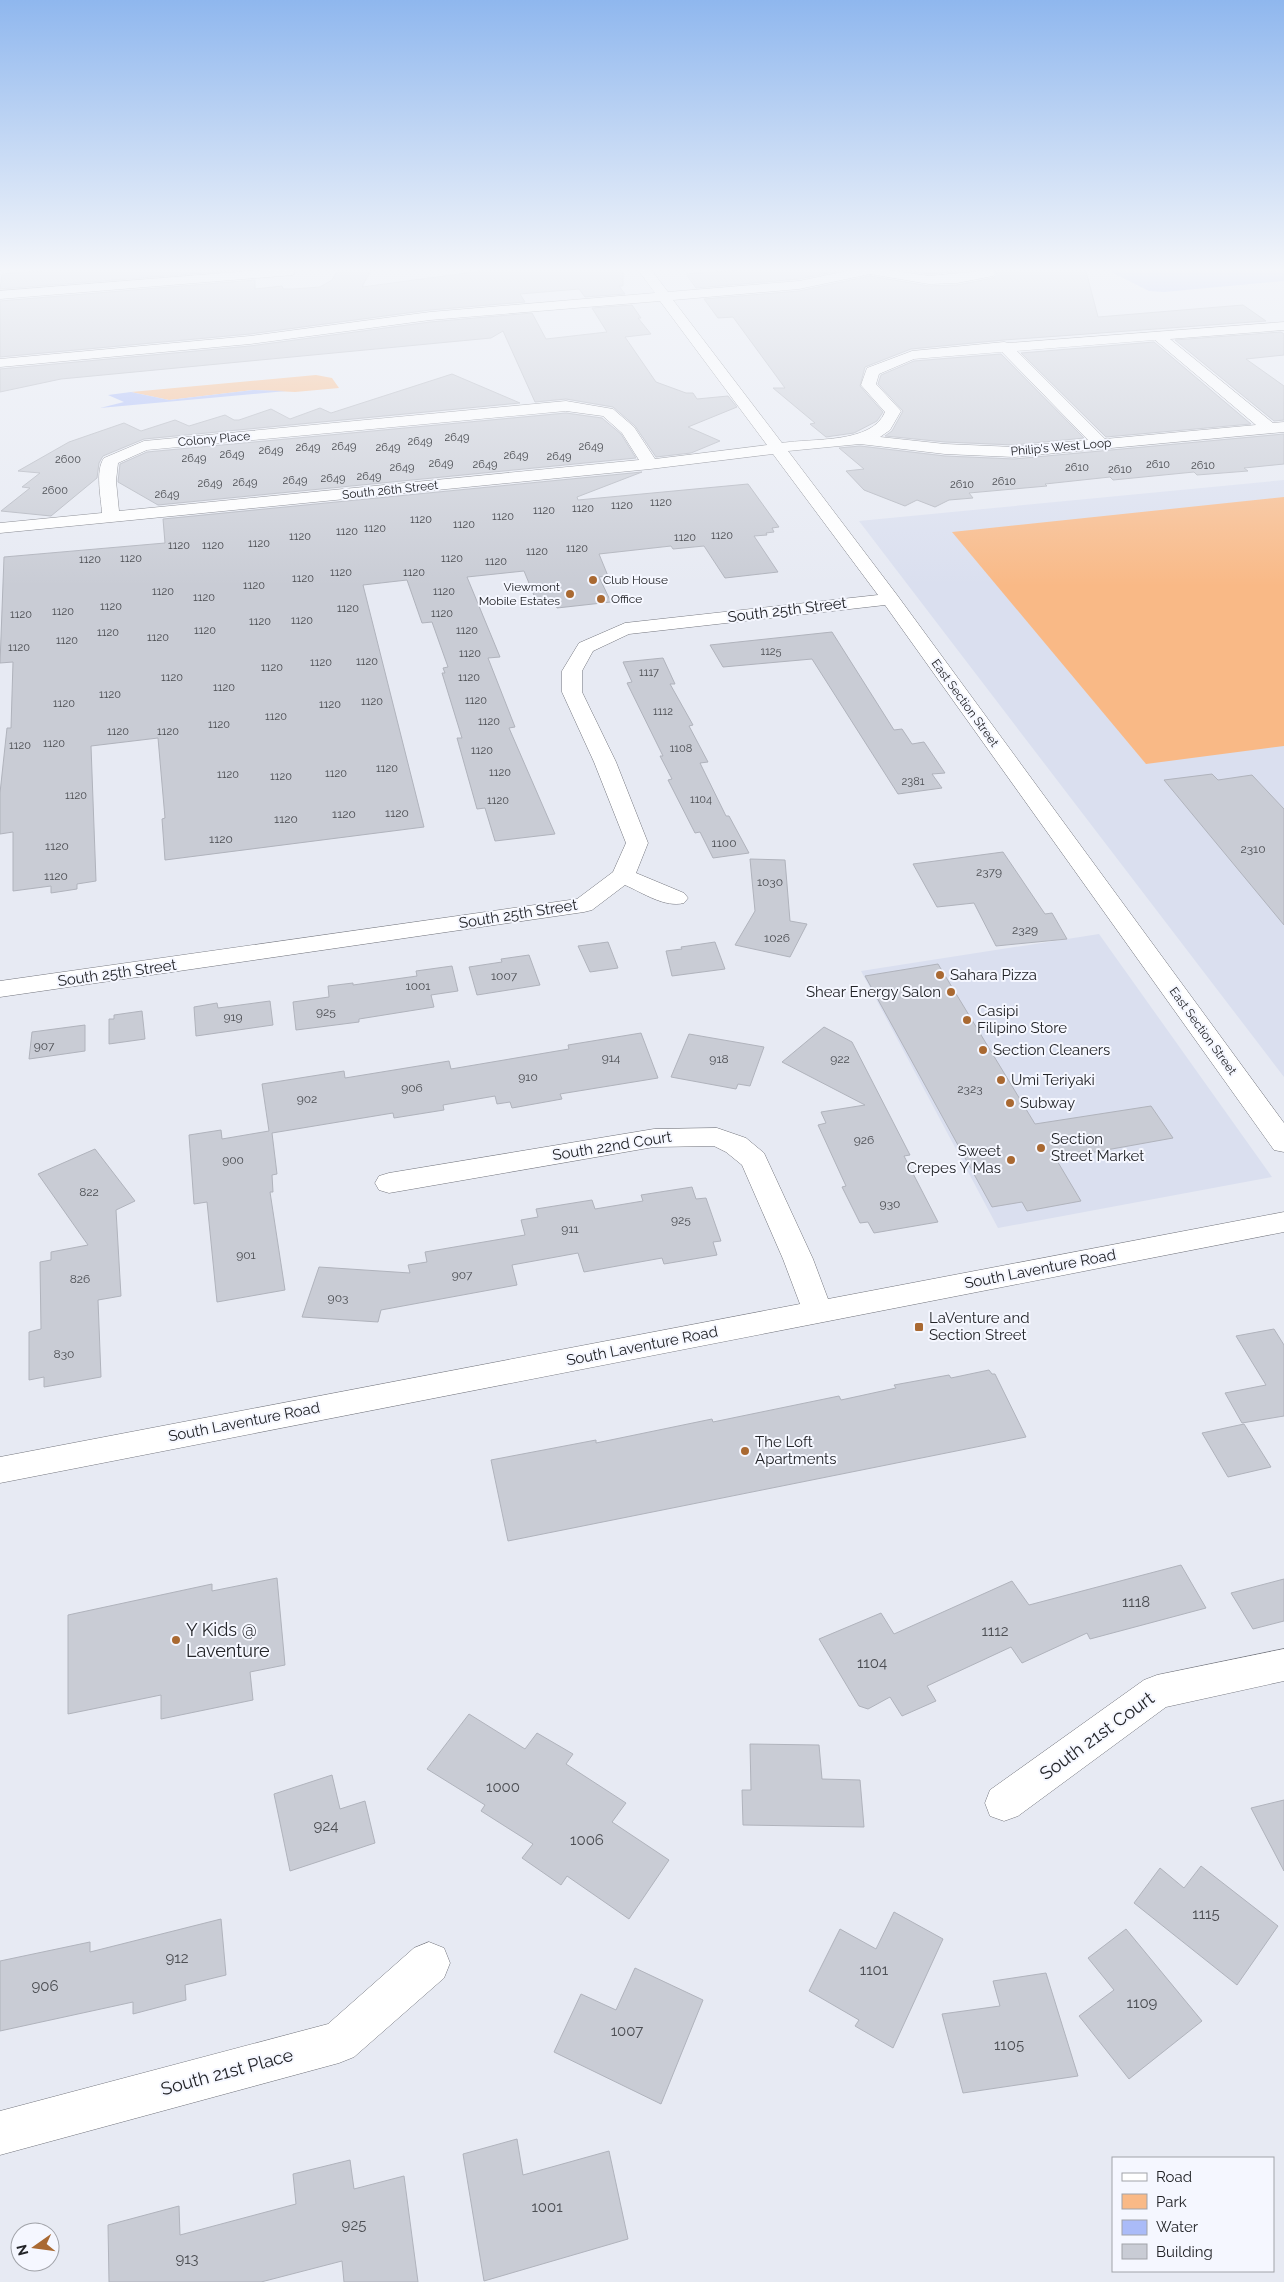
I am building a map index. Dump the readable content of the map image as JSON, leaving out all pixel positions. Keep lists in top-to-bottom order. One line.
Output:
{"streets":{"street":["Colony Place","Philip's West Loop","South 26th Street","South 25th Street","East Section Street","South 22nd Court","South Laventure Road","South 21st Court","South 21st Place"]},"crossings":[["Colony Place","South 26th Street"],["Philip's West Loop","South 26th Street"],["Philip's West Loop","East Section Street"],["South 26th Street","East Section Street"],["South 25th Street","East Section Street"],["South 22nd Court","South Laventure Road"]],"places":{"other":["Club House","Viewmont Mobile Estates","Office","Sahara Pizza","Shear Energy Salon","Casipi Filipino Store","Section Cleaners","Umi Teriyaki","Subway","Section Street Market","Sweet Crepes Y Mas","The Loft Apartments","Y Kids @ Laventure"],"transit":["LaVenture and Section Street"]},"house_numbers":["2649","2649","2649","2649","2649","2649","2649","2649","2649","2649","2649","2600","2649","2649","2610","2610","2649","2610","2610","2649","2649","2649","2610","2649","2649","2610","2600","2649","1120","1120","1120","1120","1120","1120","1120","1120","1120","1120","1120","1120","1120","1120","1120","1120","1120","1120","1120","1120","1120","1120","1120","1120","1120","1120","1120","1120","1120","1120","1120","1120","1120","1120","1120","1120","1120","1120","1120","1120","1120","1125","1120","1120","1120","1120","1117","1120","1120","1120","1120","1120","1120","1120","1120","1112","1120","1120","1120","1120","1120","1120","1120","1108","1120","1120","1120","1120","1120","1120","2381","1120","1104","1120","1120","1120","1120","1120","1100","1120","2310","2379","1120","1030","2329","1026","1007","1001","925","919","907","914","918","922","910","906","2323","902","926","900","822","930","925","911","901","907","826","903","830","1118","1112","1104","1000","924","1006","1115","912","1101","906","1109","1007","1105","1001","925","913"],"legend":["Road","Park","Water","Building"],"north":"left"}
